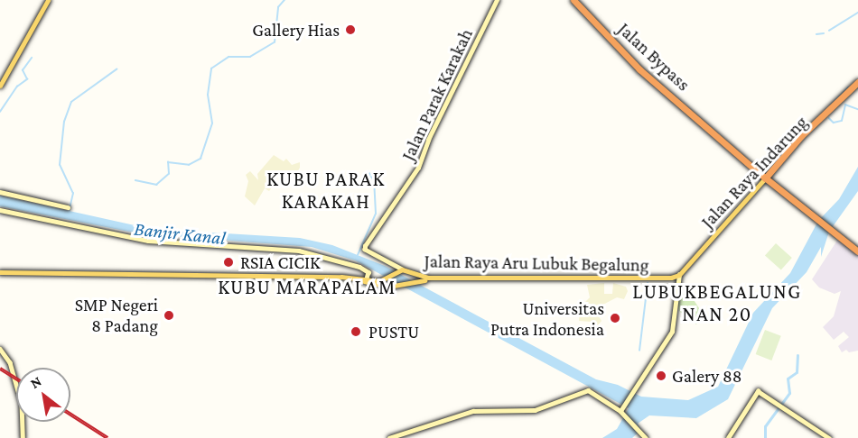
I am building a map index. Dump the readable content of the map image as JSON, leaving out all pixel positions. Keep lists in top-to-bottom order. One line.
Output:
{"streets":{"highway":["Jalan Bypass","Jalan Raya Indarung"],"main road":["Jalan Raya Aru Lubuk Begalung"],"street":["Jalan Parak Karakah"]},"crossings":[["Jalan Parak Karakah","Jalan Raya Aru Lubuk Begalung"],["Jalan Raya Indarung","Jalan Raya Aru Lubuk Begalung"]],"districts":["KUBU PARAK KARAKAH","KUBU MARAPALAM","LUBUKBEGALUNG NAN 20"],"water":["Banjir Kanal"],"places":["Gallery Hias","RSIA CICIK","SMP Negeri 8 Padang","Universitas Putra Indonesia","PUSTU","Galery 88"],"north":"top left"}
